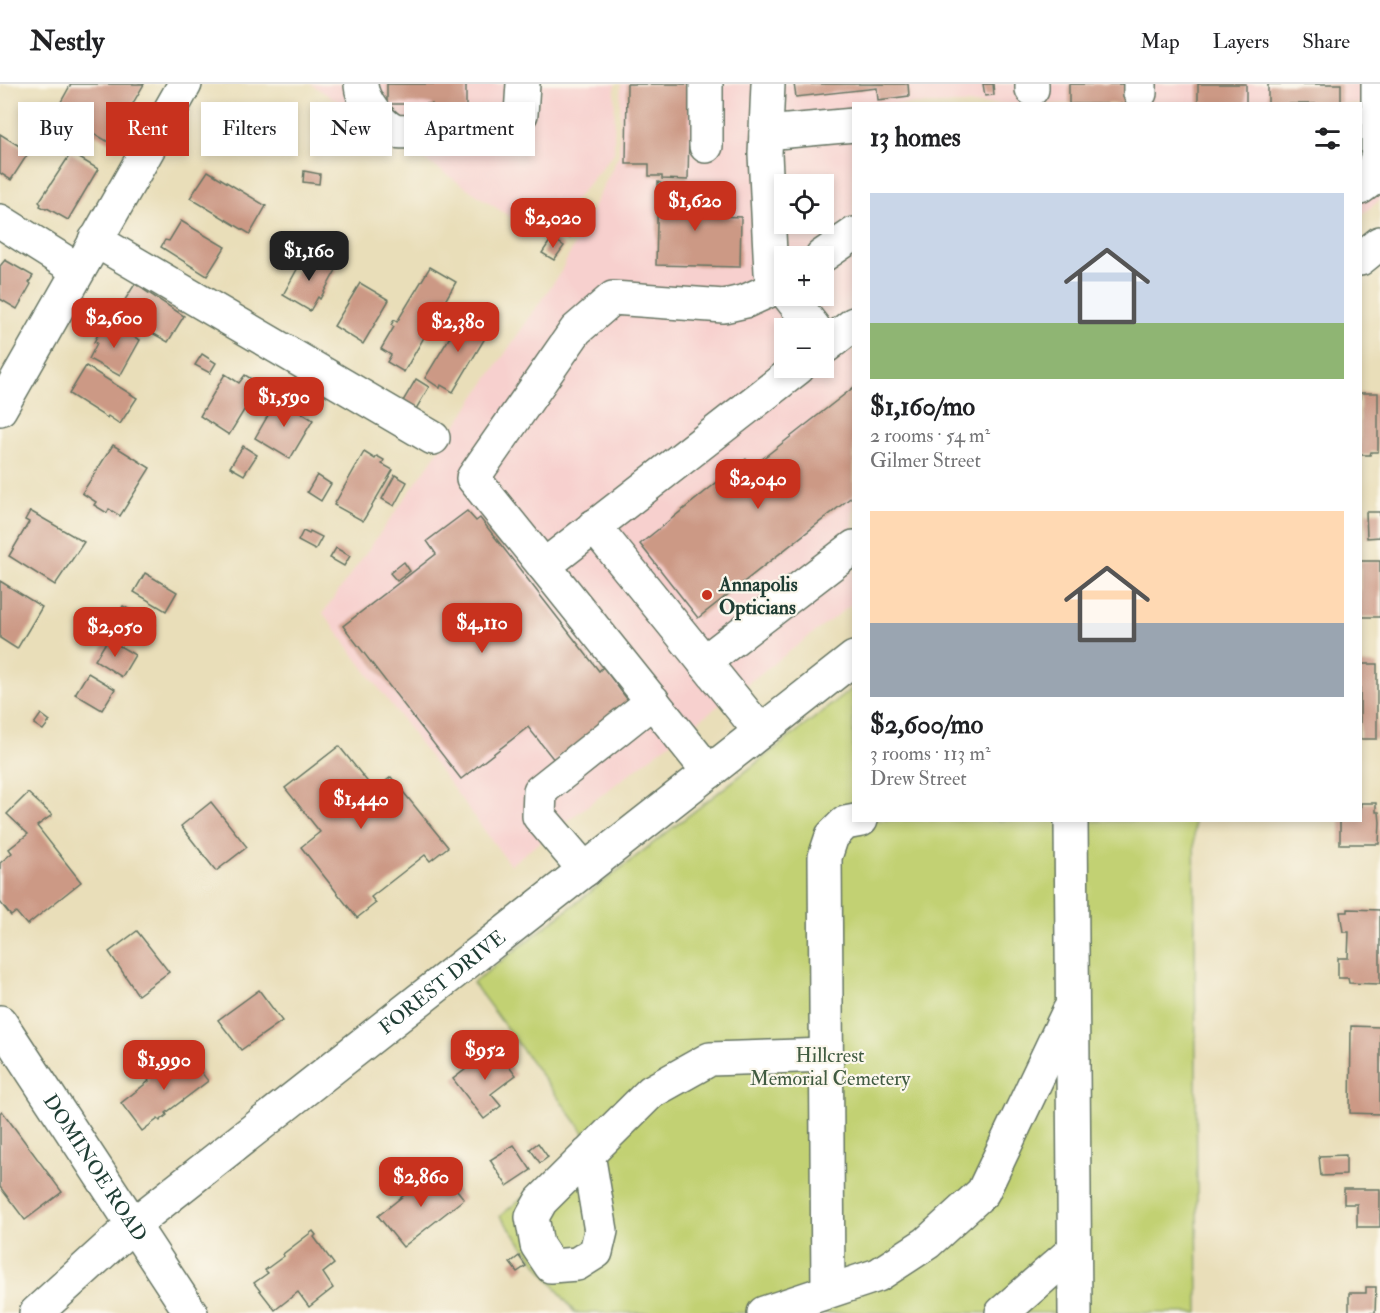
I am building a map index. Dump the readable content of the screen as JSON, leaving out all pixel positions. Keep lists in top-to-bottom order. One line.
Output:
{"streets":{"street":["FOREST DRIVE","DOMINOE ROAD"]},"crossings":[["FOREST DRIVE","DOMINOE ROAD"]],"parks":["Hillcrest Memorial Cemetery"],"places":["Annapolis Opticians"],"page":{"header":"Nestly","nav":["Map","Layers","Share"],"chip":["Buy","Rent","Filters","New","Apartment"],"heading":"13 homes","map_buttons":["+","−"],"list":[{"name":"$1,160/mo","note":"2 rooms · 54 m² · Gilmer Street"},{"name":"$2,600/mo","note":"3 rooms · 113 m² · Drew Street"}],"price":["$1,620","$2,020","$1,160","$2,600","$2,380","$1,590","$2,040","$4,110","$2,050","$1,440","$952","$1,990","$2,860"]}}
